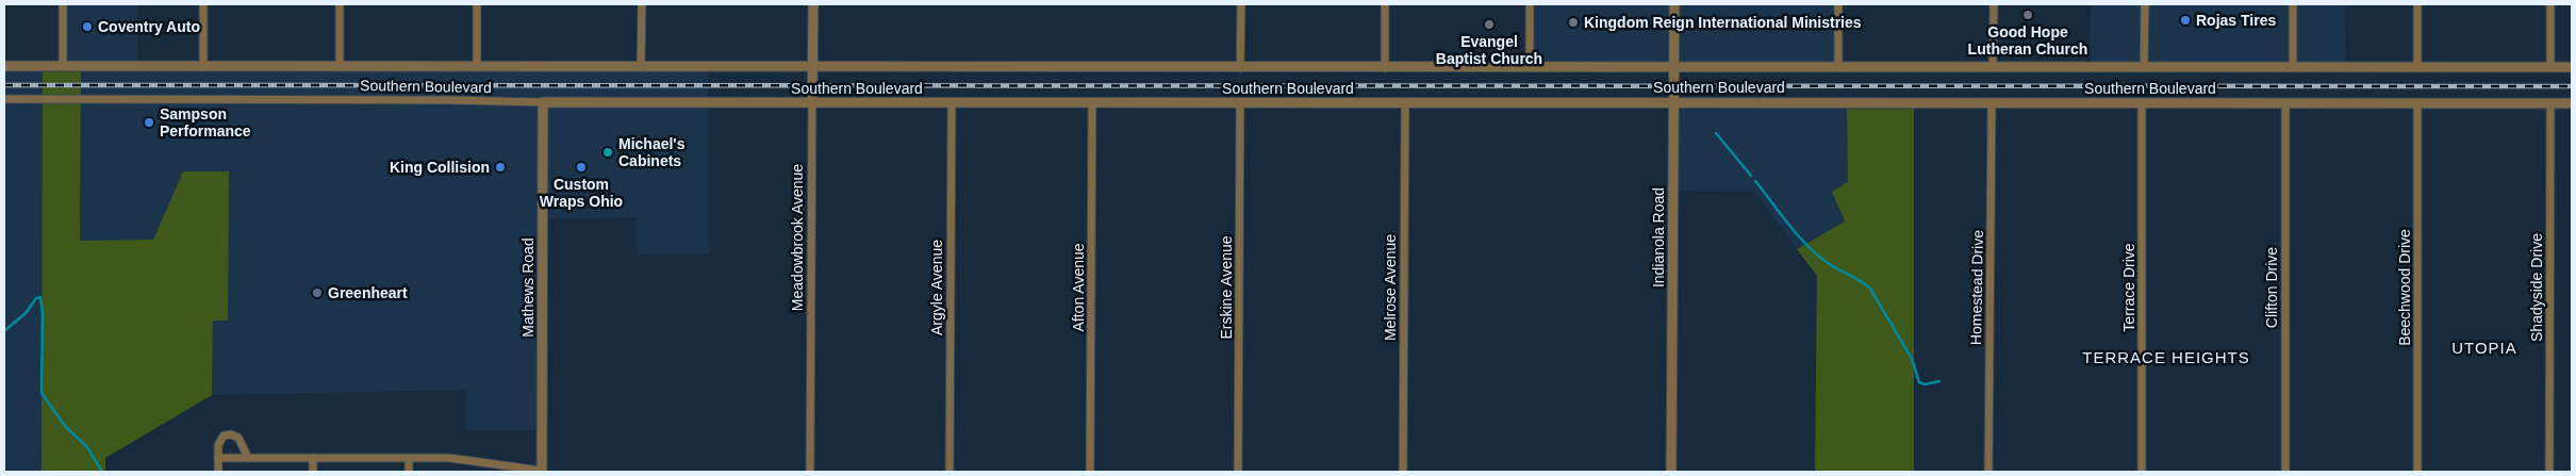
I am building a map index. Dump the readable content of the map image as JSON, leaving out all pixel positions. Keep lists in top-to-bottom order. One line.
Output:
{"streets":{"street":["Southern Boulevard","Meadowbrook Avenue","Indianola Road","Mathews Road","Argyle Avenue","Afton Avenue","Erskine Avenue","Melrose Avenue","Homestead Drive","Terrace Drive","Clifton Drive","Beechwood Drive","Shadyside Drive"]},"crossings":[["Southern Boulevard","Meadowbrook Avenue"],["Southern Boulevard","Indianola Road"],["Southern Boulevard","Mathews Road"],["Southern Boulevard","Argyle Avenue"],["Southern Boulevard","Afton Avenue"],["Southern Boulevard","Erskine Avenue"],["Southern Boulevard","Melrose Avenue"],["Southern Boulevard","Homestead Drive"],["Southern Boulevard","Terrace Drive"],["Southern Boulevard","Clifton Drive"],["Southern Boulevard","Beechwood Drive"],["Southern Boulevard","Shadyside Drive"]],"districts":["UTOPIA","TERRACE HEIGHTS"],"places":["Good Hope Lutheran Church","Rojas Tires","Kingdom Reign International Ministries","Evangel Baptist Church","Coventry Auto","Sampson Performance","Michael's Cabinets","King Collision","Custom Wraps Ohio","Greenheart"]}
